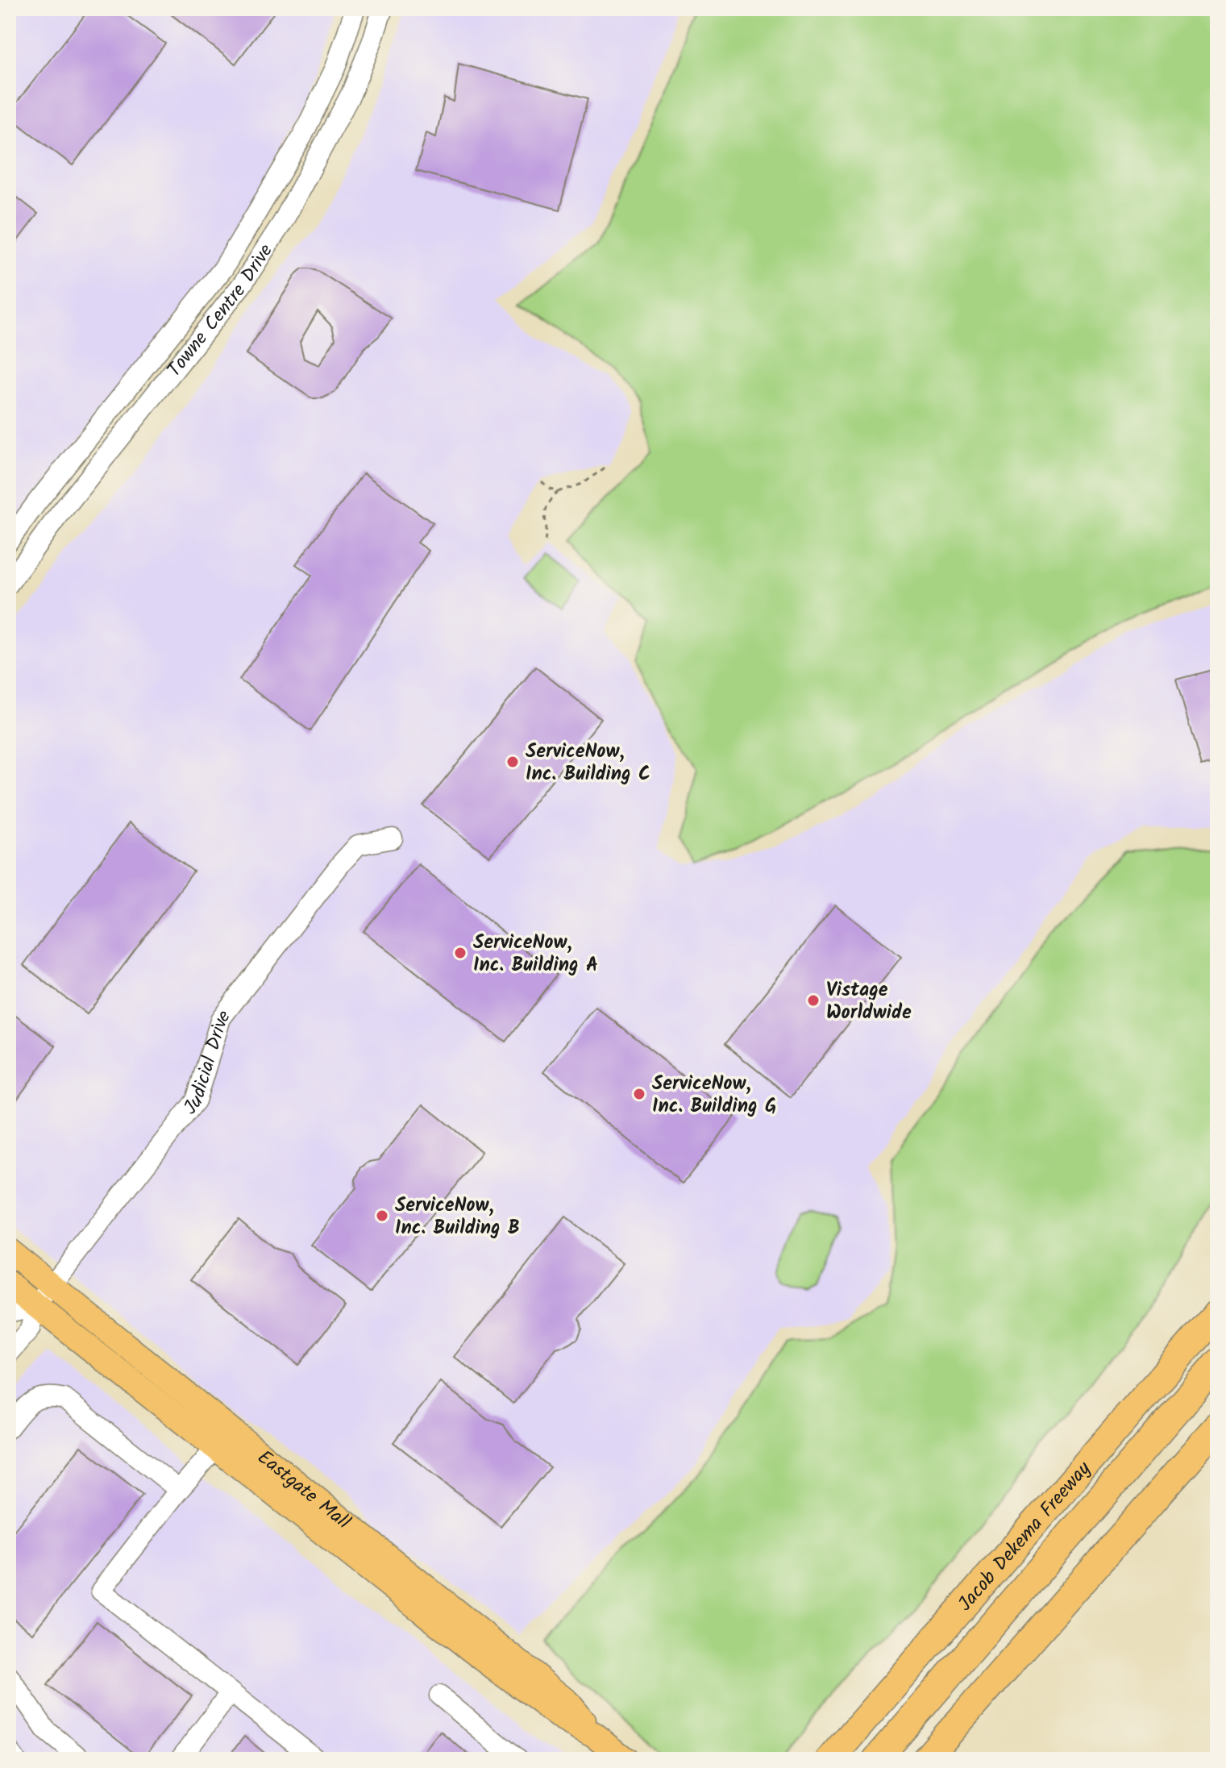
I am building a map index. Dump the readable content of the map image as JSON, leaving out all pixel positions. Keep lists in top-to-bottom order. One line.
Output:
{"streets":{"highway":["Jacob Dekema Freeway"],"main road":["Eastgate Mall"],"street":["Towne Centre Drive","Judicial Drive"]},"crossings":[["Judicial Drive","Eastgate Mall"]],"places":["ServiceNow, Inc. Building C","ServiceNow, Inc. Building A","Vistage Worldwide","ServiceNow, Inc. Building G","ServiceNow, Inc. Building B"]}
